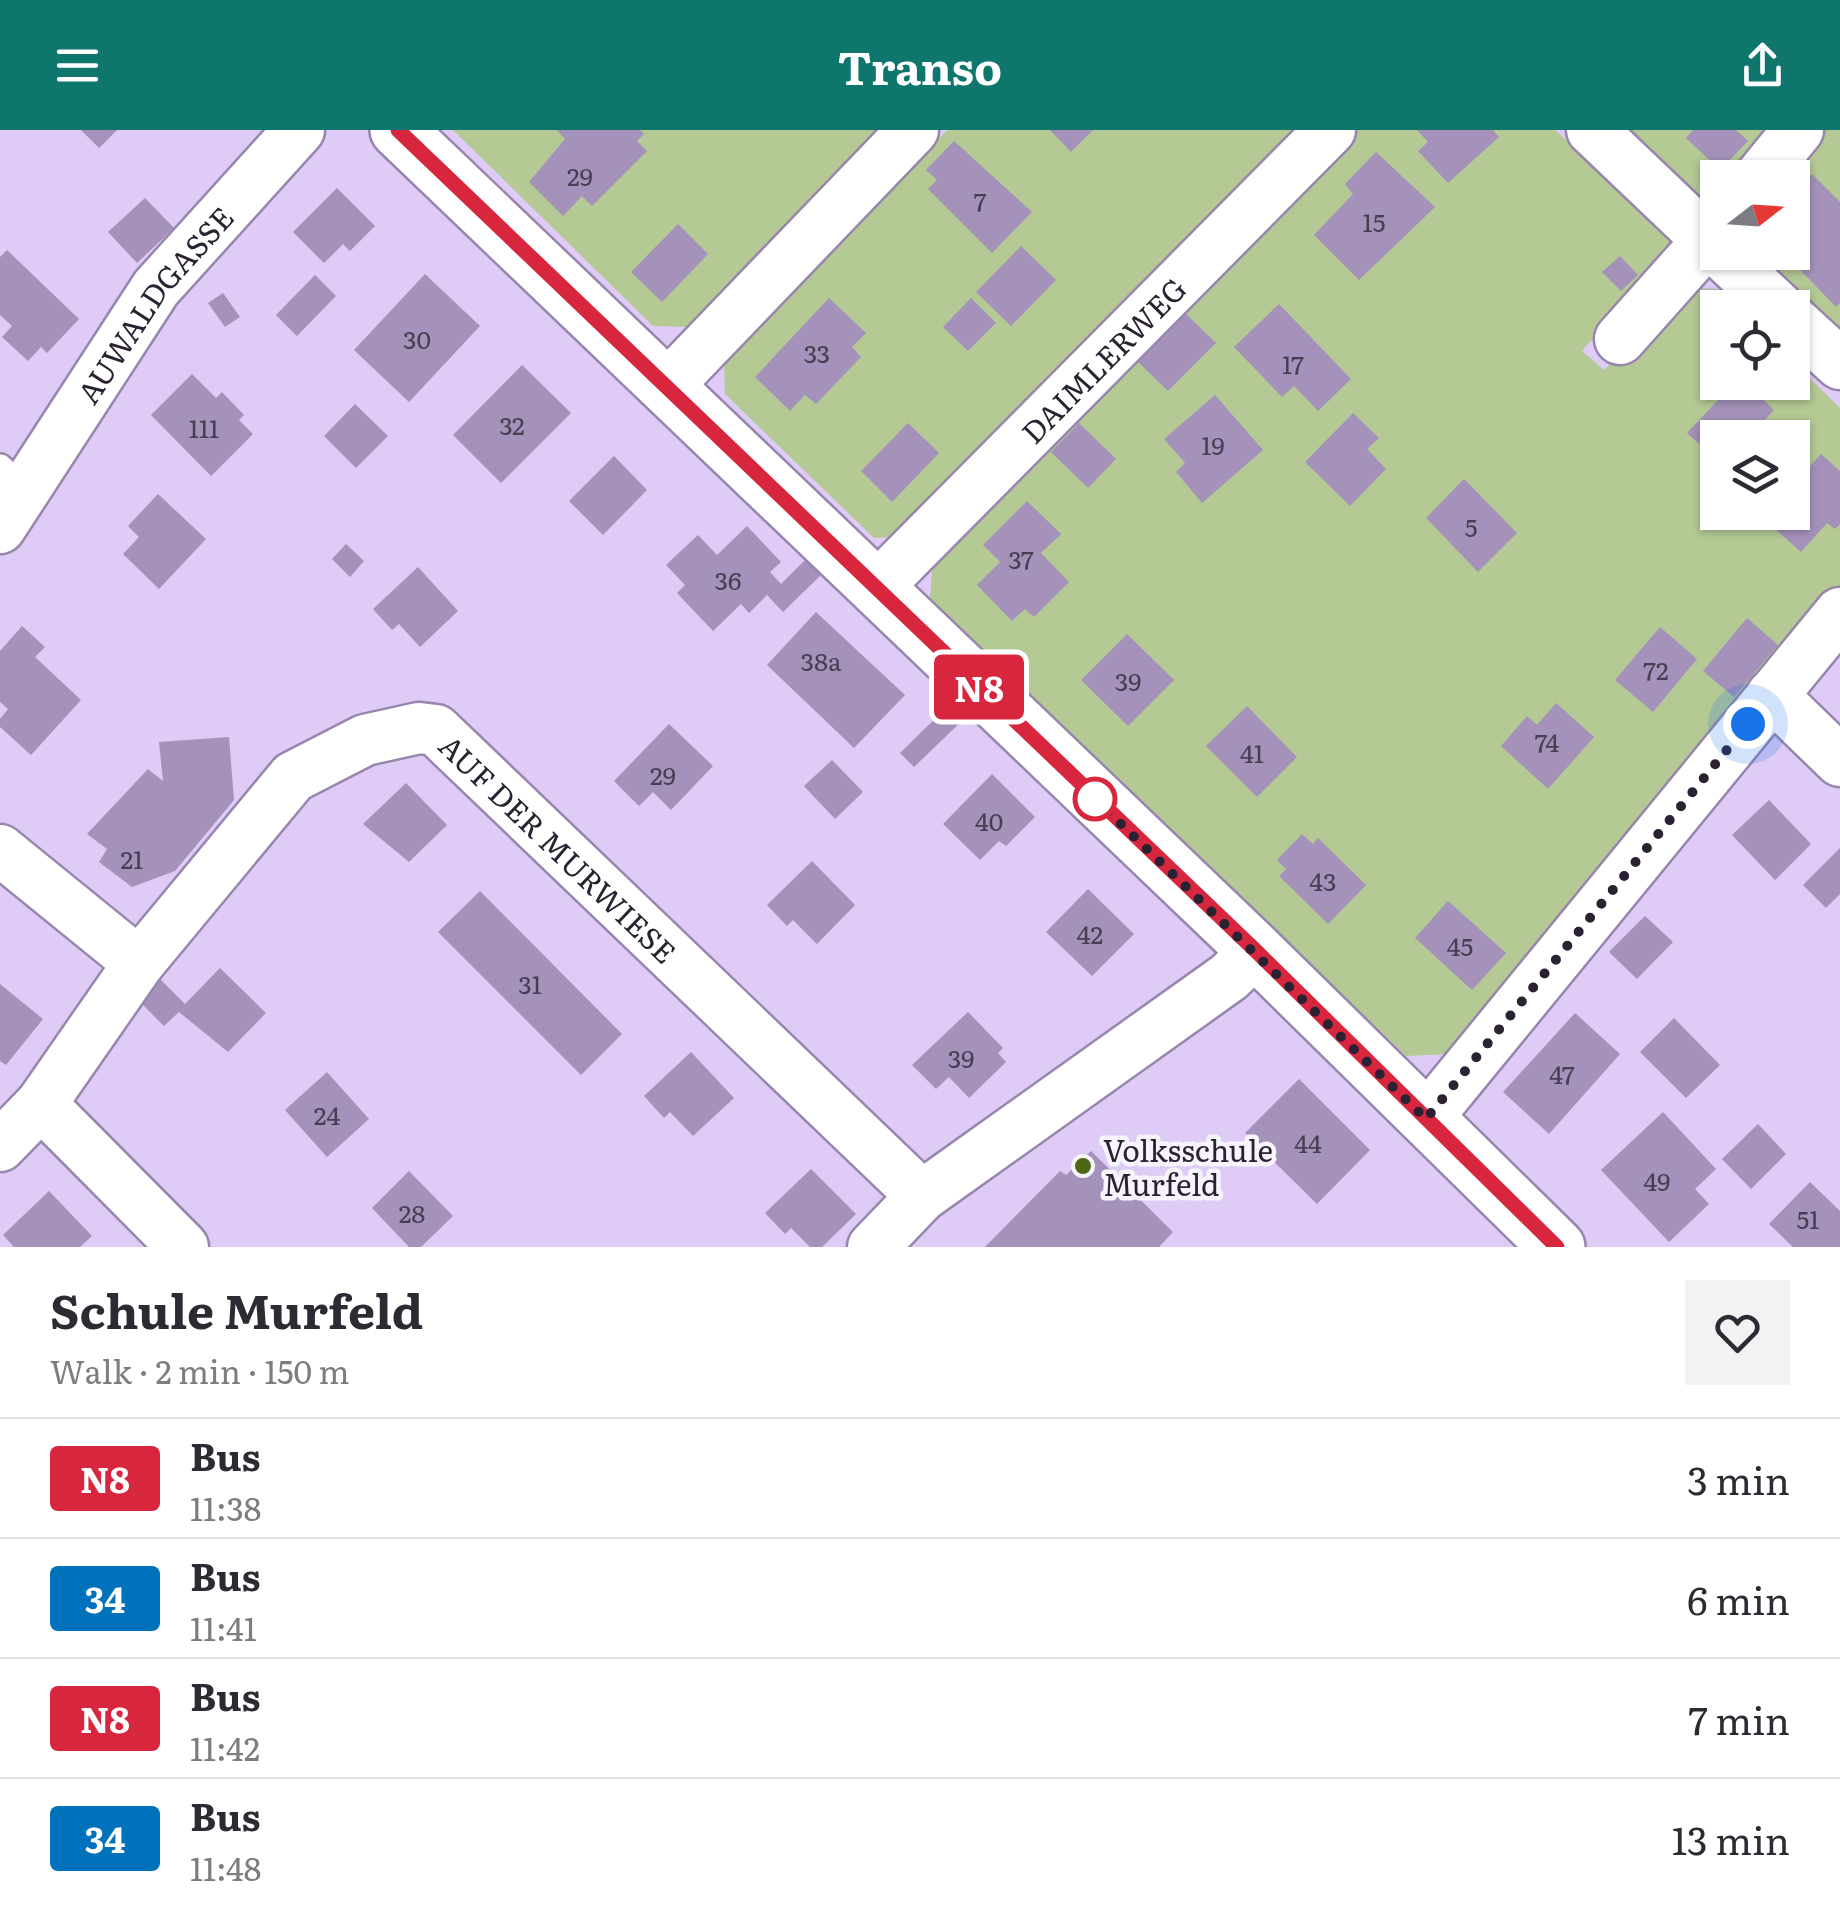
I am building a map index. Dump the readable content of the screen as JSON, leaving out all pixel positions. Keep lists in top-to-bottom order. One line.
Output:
{"streets":{"street":["AUWALDGASSE","DAIMLERWEG","AUF DER MURWIESE"]},"places":["Volksschule Murfeld"],"lines":["bus line N8"],"house_numbers":["29","7","15","30","33","17","32","111","19","5","37","36","38a","72","39","74","41","29","40","21","43","42","45","31","39","47","24","44","49","28","51"],"north":"right","page":{"header":"Transo","on_map":"N8","heading":["Schule Murfeld","Walk · 2 min · 150 m"],"list":[{"mark":"N8","name":"Bus","note":"11:38","value":"3 min"},{"mark":"34","name":"Bus","note":"11:41","value":"6 min"},{"mark":"N8","name":"Bus","note":"11:42","value":"7 min"},{"mark":"34","name":"Bus","note":"11:48","value":"13 min"}]}}
